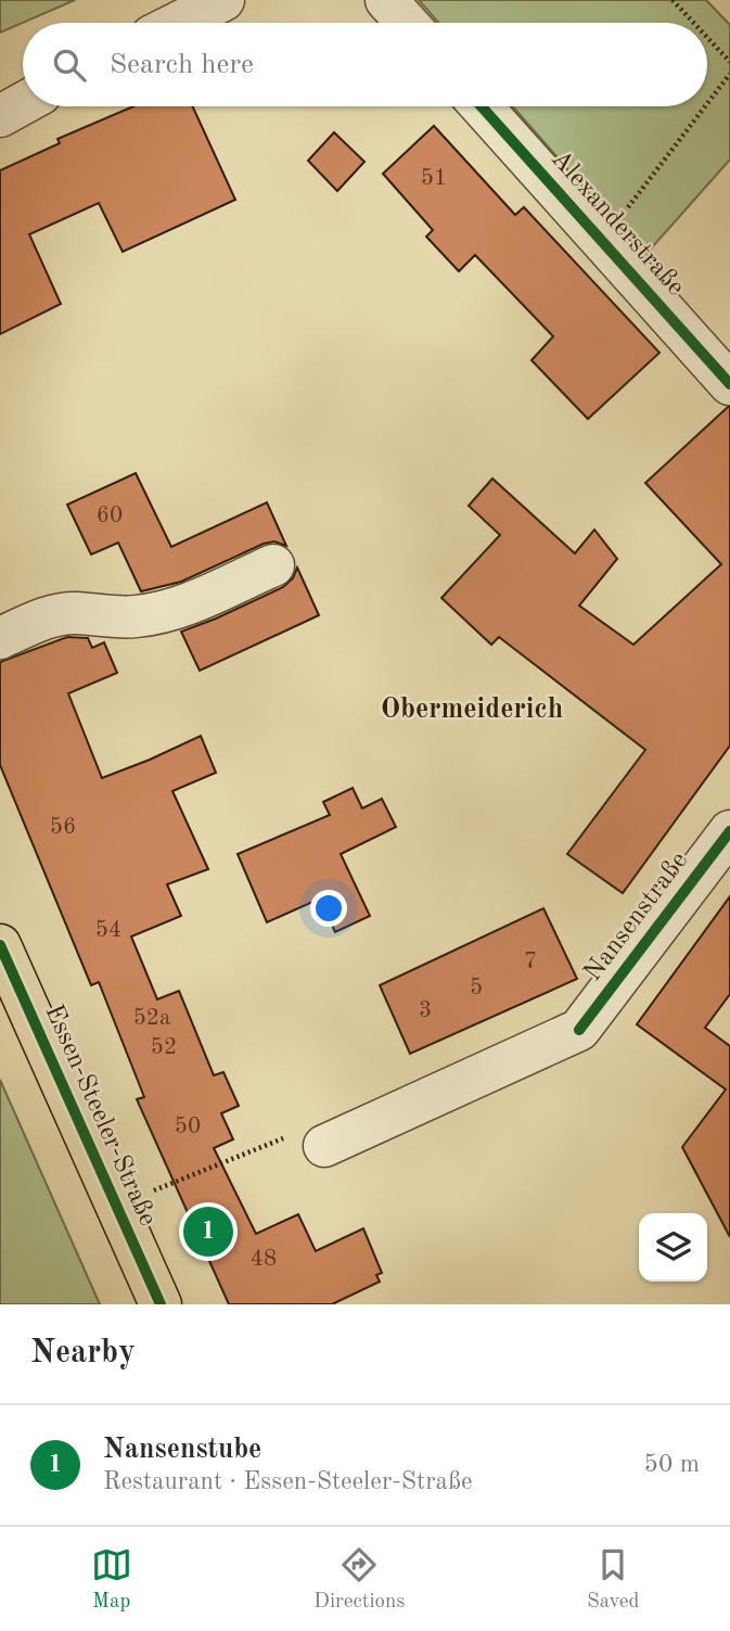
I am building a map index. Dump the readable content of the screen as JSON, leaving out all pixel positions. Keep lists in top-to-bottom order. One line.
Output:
{"streets":{"main road":["Essen-Steeler-Straße"],"street":["Alexanderstraße","Nansenstraße"]},"districts":["Obermeiderich"],"house_numbers":["51","60","56","54","7","5","3","52a","52","50","48"],"page":{"search":"Search here","pins":"1","heading":"Nearby","list":[{"mark":"1","name":"Nansenstube","note":"Restaurant · Essen-Steeler-Straße","value":"50 m"}],"nav":["Map","Directions","Saved"]}}
